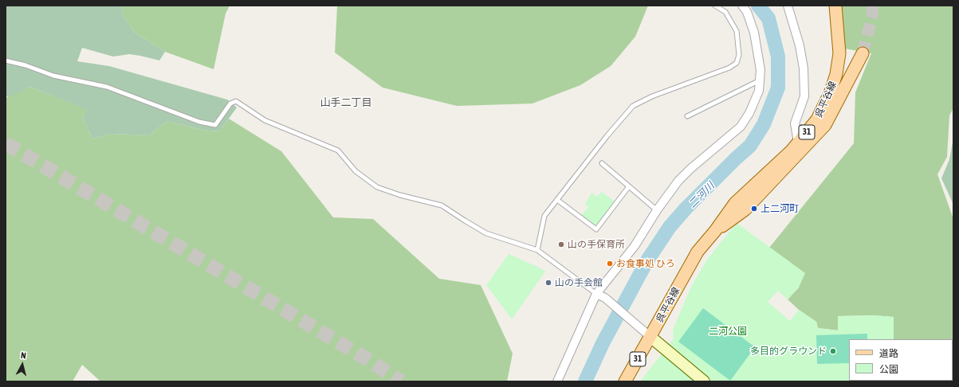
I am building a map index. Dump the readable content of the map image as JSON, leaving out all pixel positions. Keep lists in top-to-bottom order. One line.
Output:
{"streets":{"main road":["呉平谷線","31"]},"districts":["山手二丁目"],"water":["二河川"],"parks":["二河公園"],"places":["上二河町","山の手保育所","お食事処 ひろ","山の手会館","多目的グラウンド"],"legend":["道路","公園"],"north":"top"}
